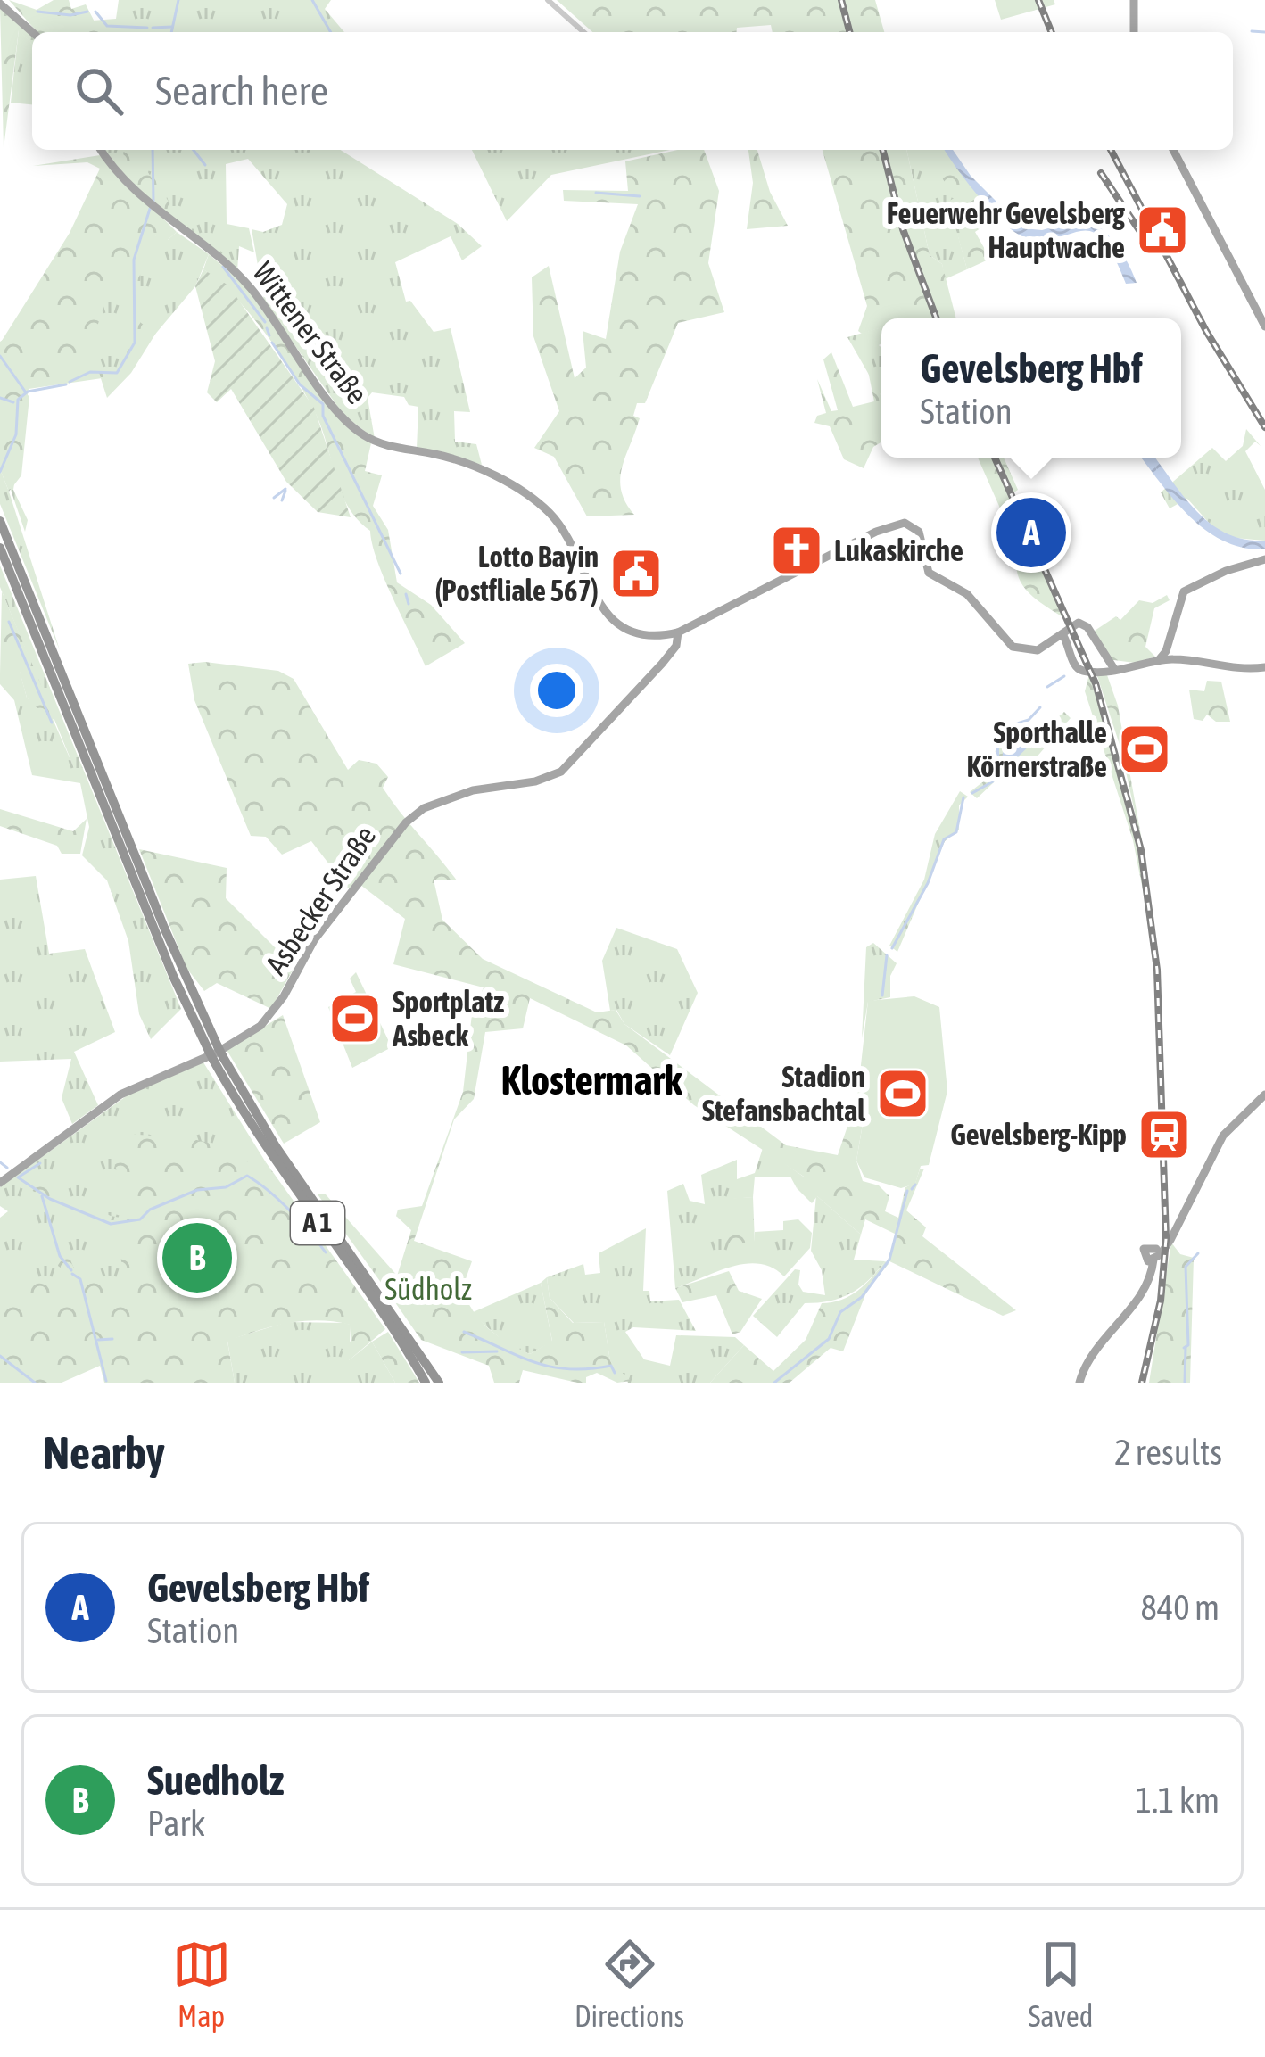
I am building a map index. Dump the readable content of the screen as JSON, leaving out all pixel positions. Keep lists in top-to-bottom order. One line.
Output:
{"streets":{"highway":["A 1"],"main road":["Wittener Straße","Asbecker Straße"]},"districts":["Klostermark"],"parks":["Südholz"],"places":{"public building":["Feuerwehr Gevelsberg Hauptwache","Lotto Bayin (Postfliale 567)"],"church":["Lukaskirche"],"sports":["Sporthalle Körnerstraße","Sportplatz Asbeck","Stadion Stefansbachtal"],"station":["Gevelsberg-Kipp"]},"page":{"search":"Search here","popup":["Gevelsberg Hbf","Station"],"pins":["A","B"],"heading":["Nearby","2 results"],"list":[{"mark":"A","name":"Gevelsberg Hbf","note":"Station","value":"840 m"},{"mark":"B","name":"Suedholz","note":"Park","value":"1.1 km"}],"nav":["Map","Directions","Saved"]}}
